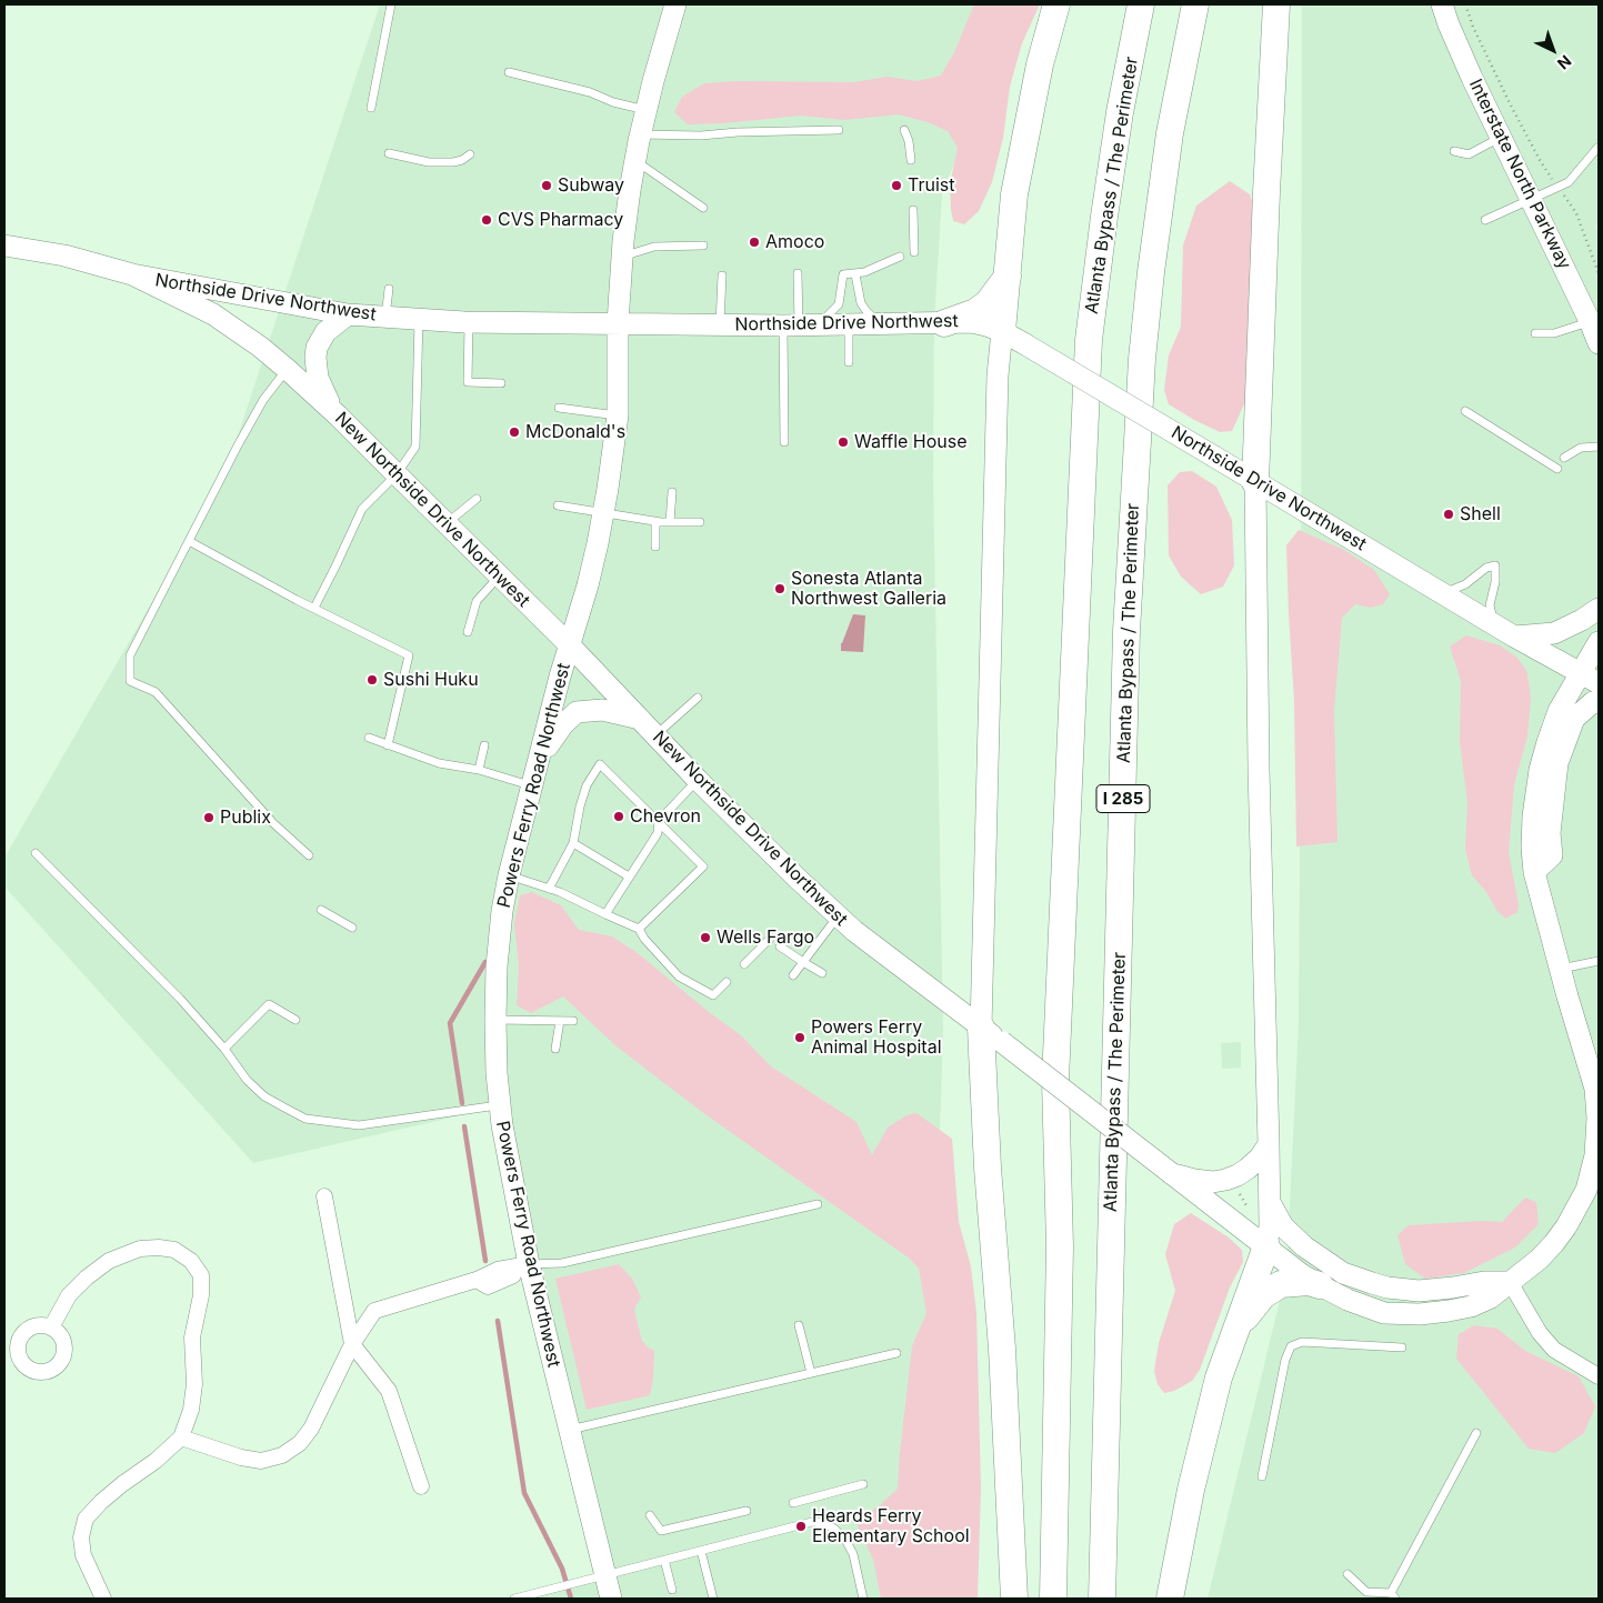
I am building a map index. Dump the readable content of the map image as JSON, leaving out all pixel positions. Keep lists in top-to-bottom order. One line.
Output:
{"streets":{"highway":["Atlanta Bypass / The Perimeter","I 285"],"main road":["Interstate North Parkway","Northside Drive Northwest","New Northside Drive Northwest","Powers Ferry Road Northwest"]},"crossings":[["Northside Drive Northwest","New Northside Drive Northwest"],["Northside Drive Northwest","Powers Ferry Road Northwest"],["New Northside Drive Northwest","Powers Ferry Road Northwest"]],"places":["Subway","Truist","CVS Pharmacy","Amoco","McDonald's","Waffle House","Shell","Sonesta Atlanta Northwest Galleria","Sushi Huku","Chevron","Publix","Wells Fargo","Powers Ferry Animal Hospital","Heards Ferry Elementary School"],"north":"bottom right"}
